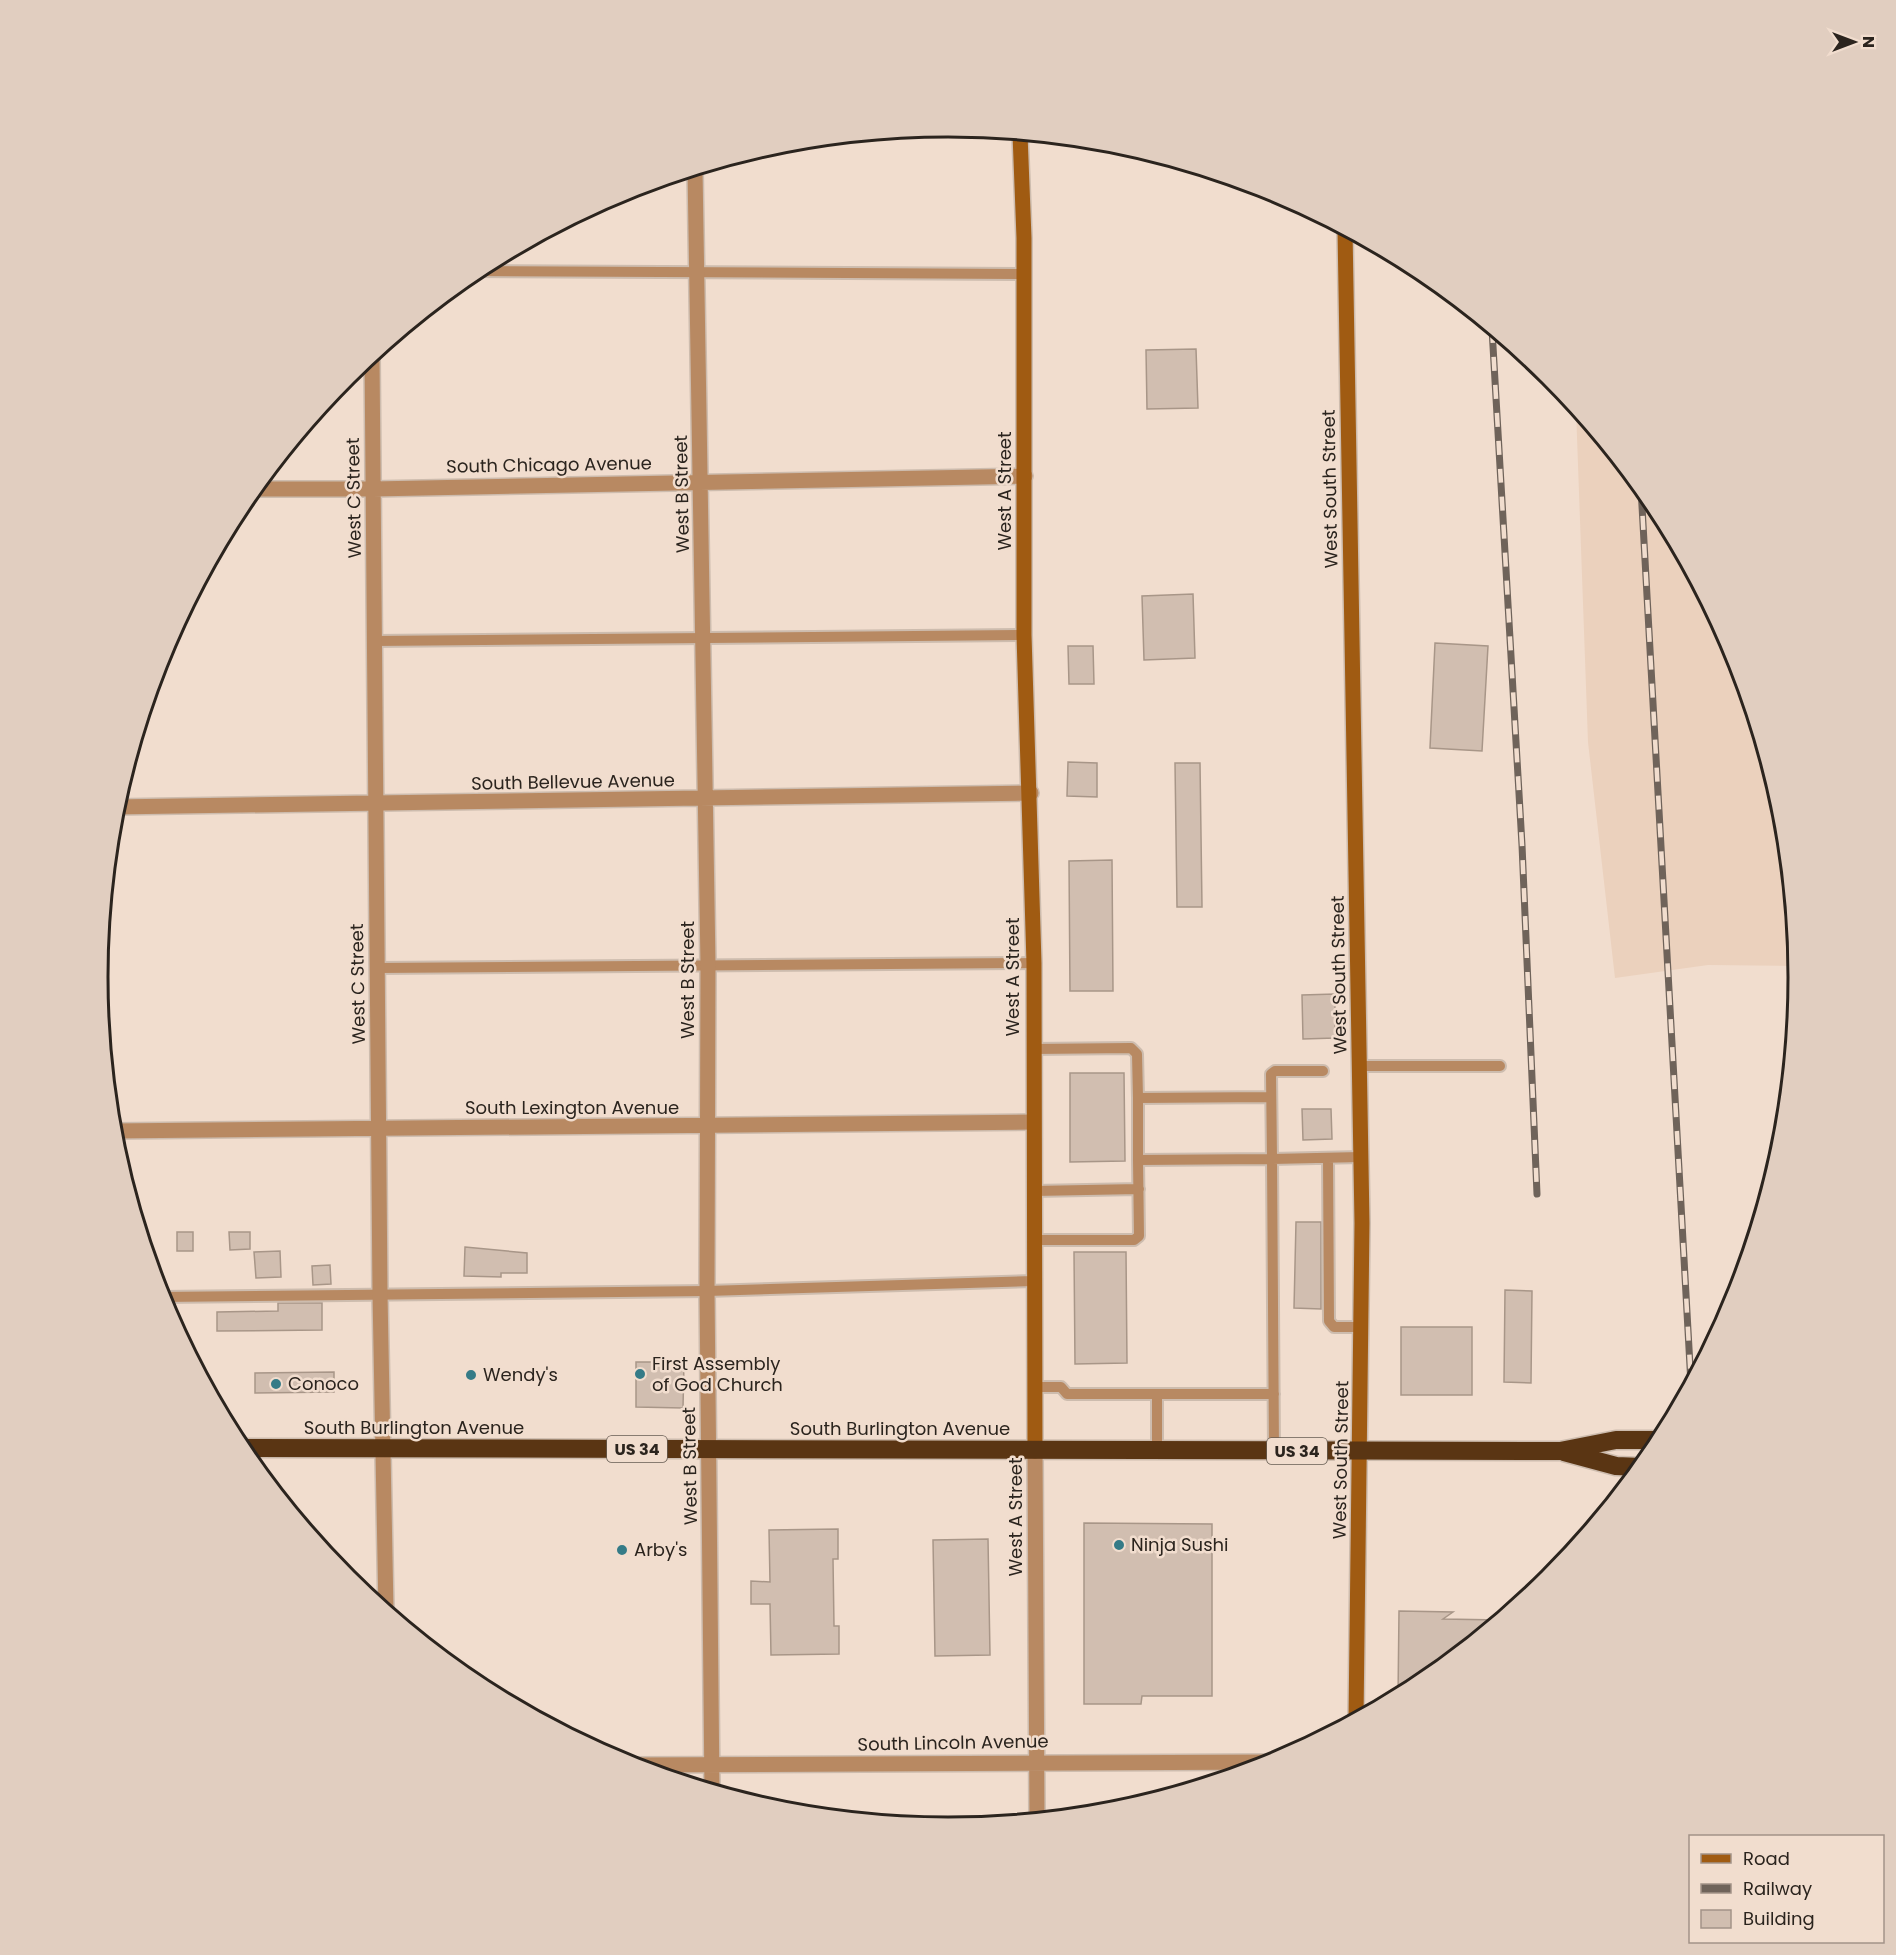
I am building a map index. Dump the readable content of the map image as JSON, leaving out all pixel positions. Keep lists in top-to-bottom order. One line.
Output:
{"streets":{"highway":["South Burlington Avenue","US 34"],"street":["South Chicago Avenue","West South Street","West A Street","West B Street","West C Street","South Bellevue Avenue","South Lexington Avenue","South Lincoln Avenue"]},"crossings":[["South Chicago Avenue","West A Street"],["South Chicago Avenue","West B Street"],["South Chicago Avenue","West C Street"],["West South Street","South Burlington Avenue"],["West A Street","South Bellevue Avenue"],["West A Street","South Lexington Avenue"],["West A Street","South Burlington Avenue"],["West A Street","South Lincoln Avenue"],["West B Street","South Bellevue Avenue"],["West B Street","South Lexington Avenue"],["West B Street","South Burlington Avenue"],["West B Street","South Lincoln Avenue"],["West C Street","South Bellevue Avenue"],["West C Street","South Lexington Avenue"],["West C Street","South Burlington Avenue"],["South Burlington Avenue","US 34"]],"places":["First Assembly of God Church","Wendy's","Conoco","Ninja Sushi","Arby's"],"legend":["Road","Railway","Building"],"north":"right"}
